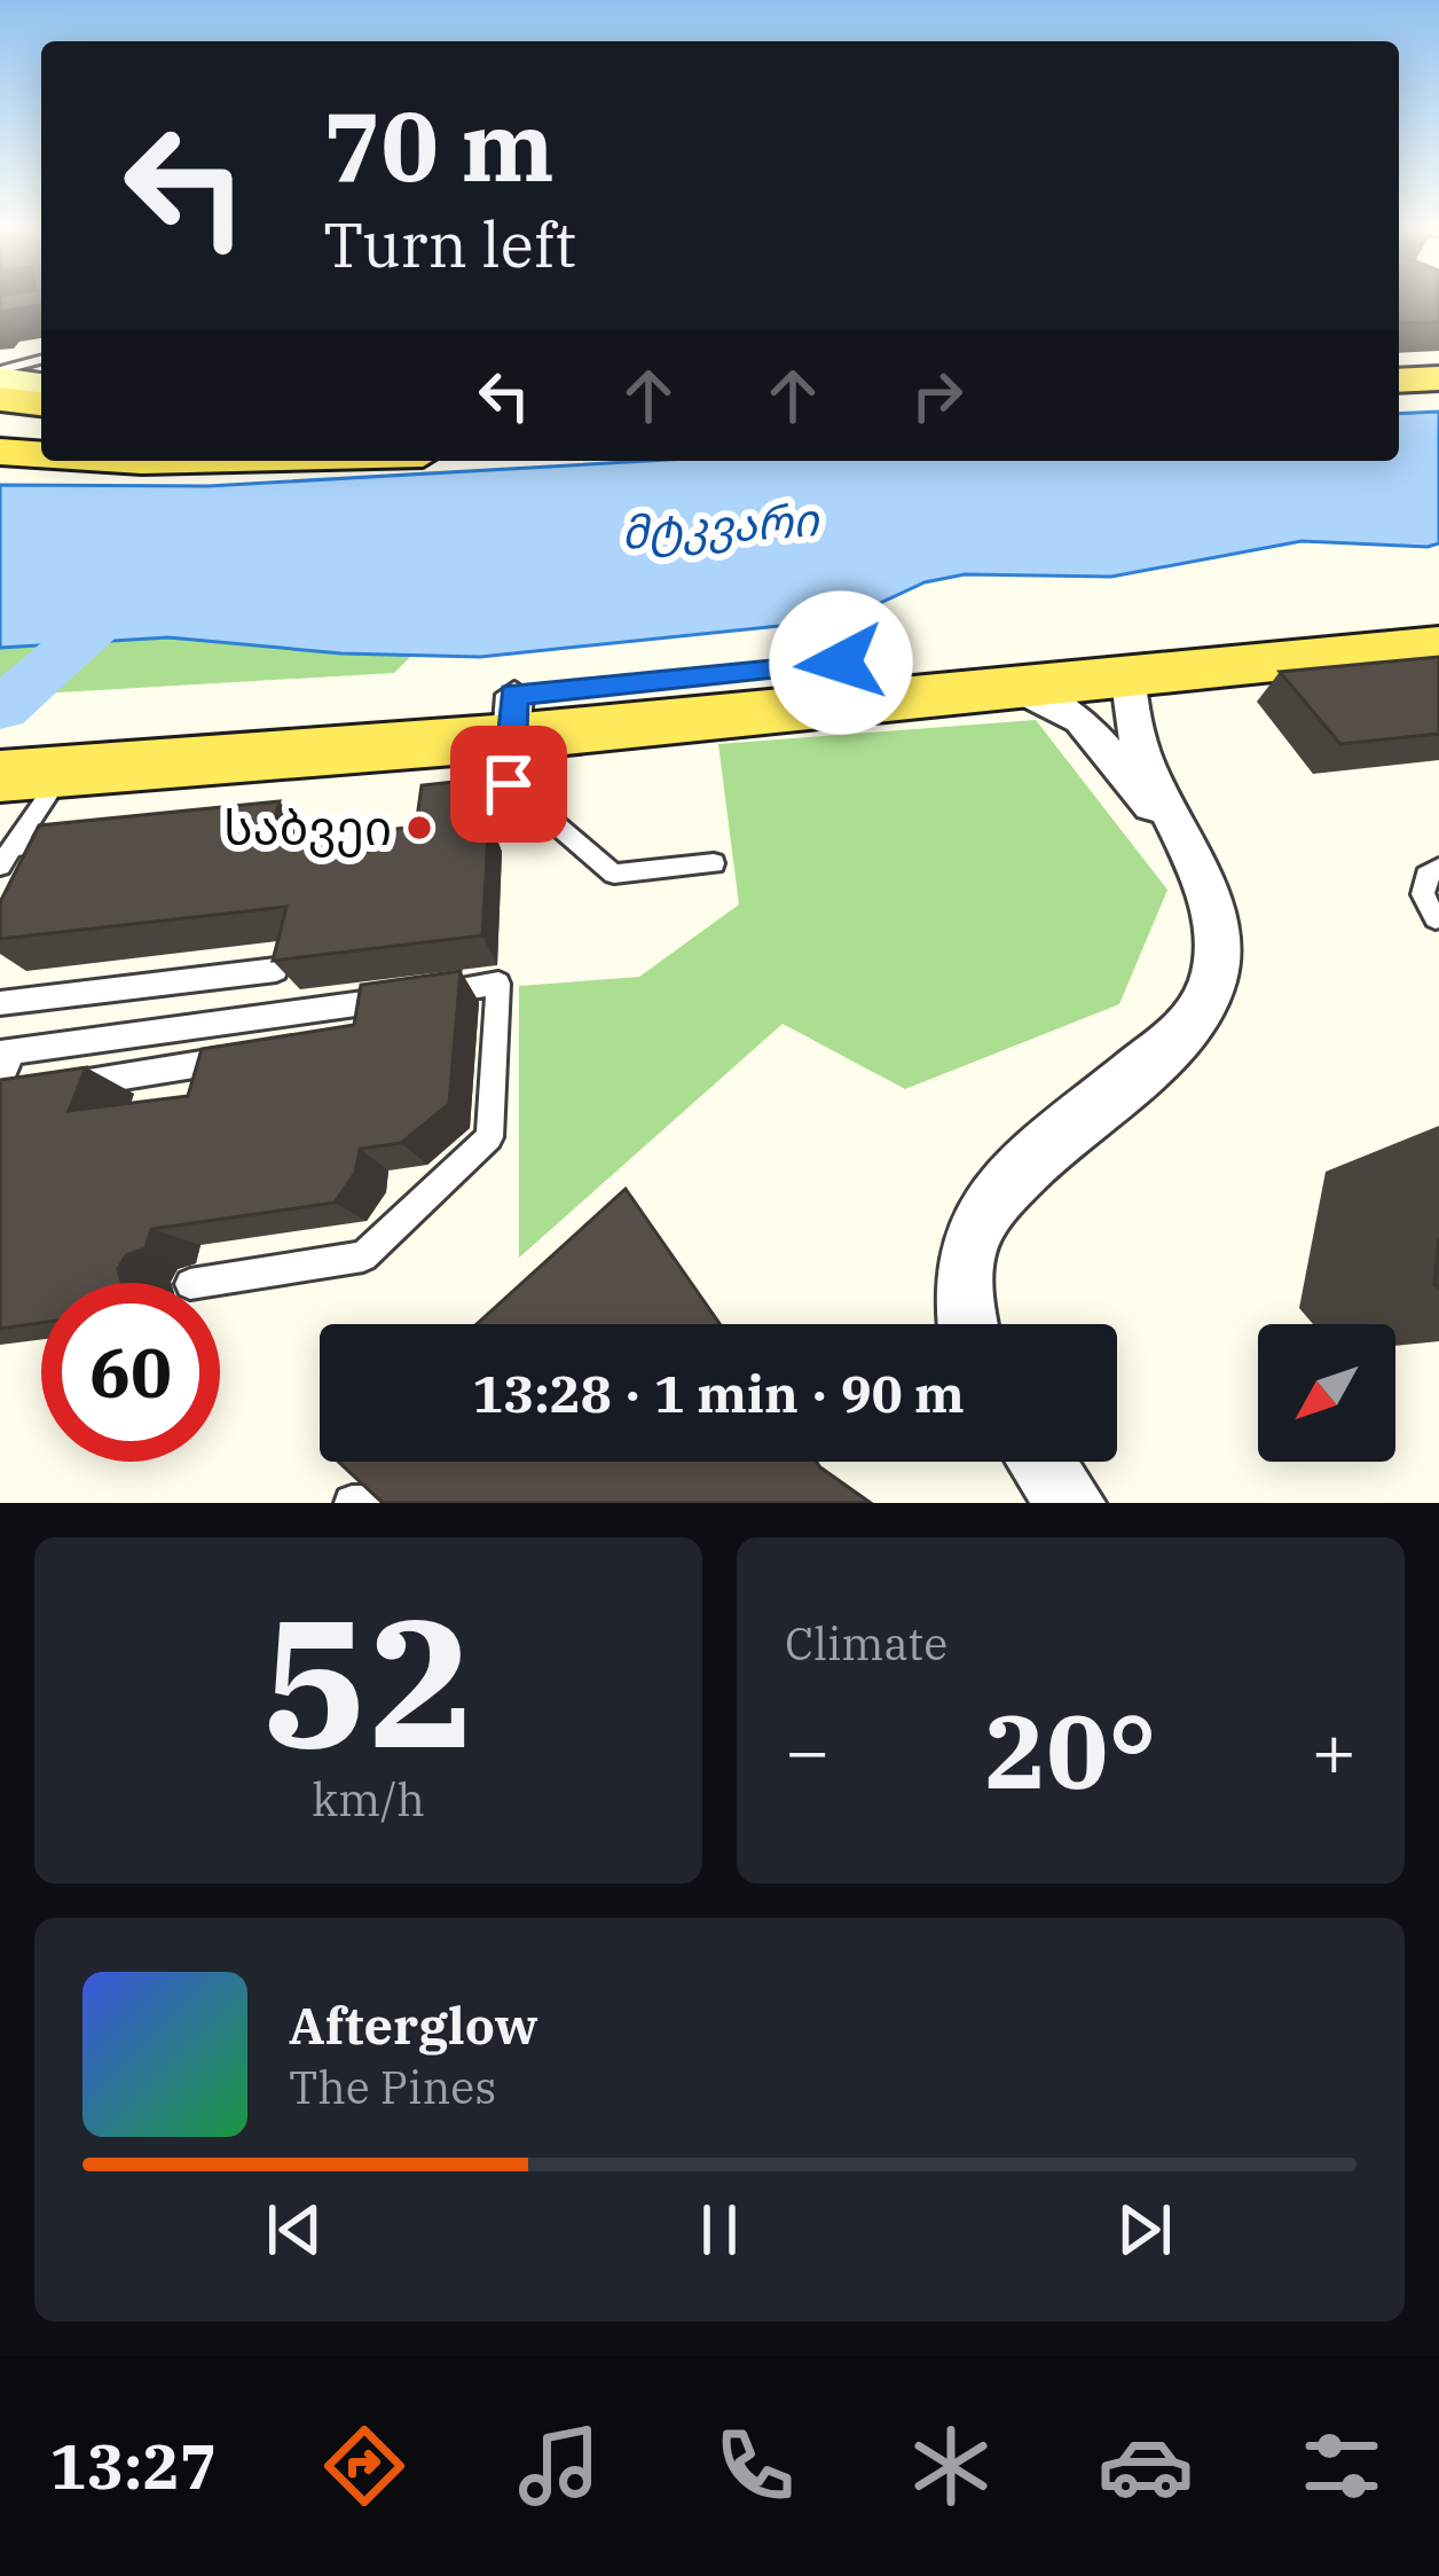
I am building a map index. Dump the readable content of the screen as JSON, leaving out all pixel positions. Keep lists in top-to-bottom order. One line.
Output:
{"water":["მტკვარი"],"places":["საბვეი"],"north":"bottom left","page":{"turn":["70 m","Turn left"],"limit":"60","trip":"13:28 · 1 min · 90 m","tile":[["52","km/h"],"Climate"],"heat":["−","20°","+"],"song":["Afterglow","The Pines"],"tabs":"13:27"}}
